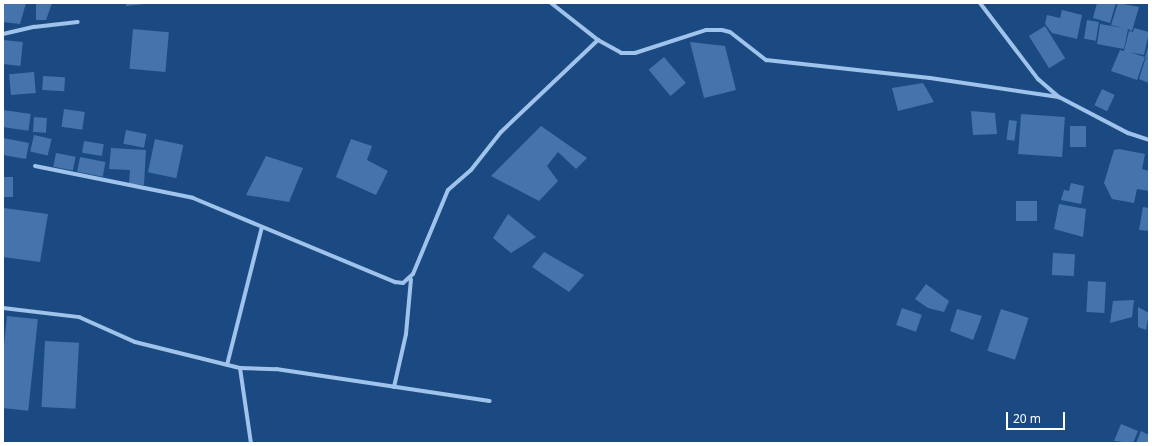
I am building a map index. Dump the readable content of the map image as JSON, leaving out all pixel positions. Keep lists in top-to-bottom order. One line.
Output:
{"scale_bar":"20 m"}
